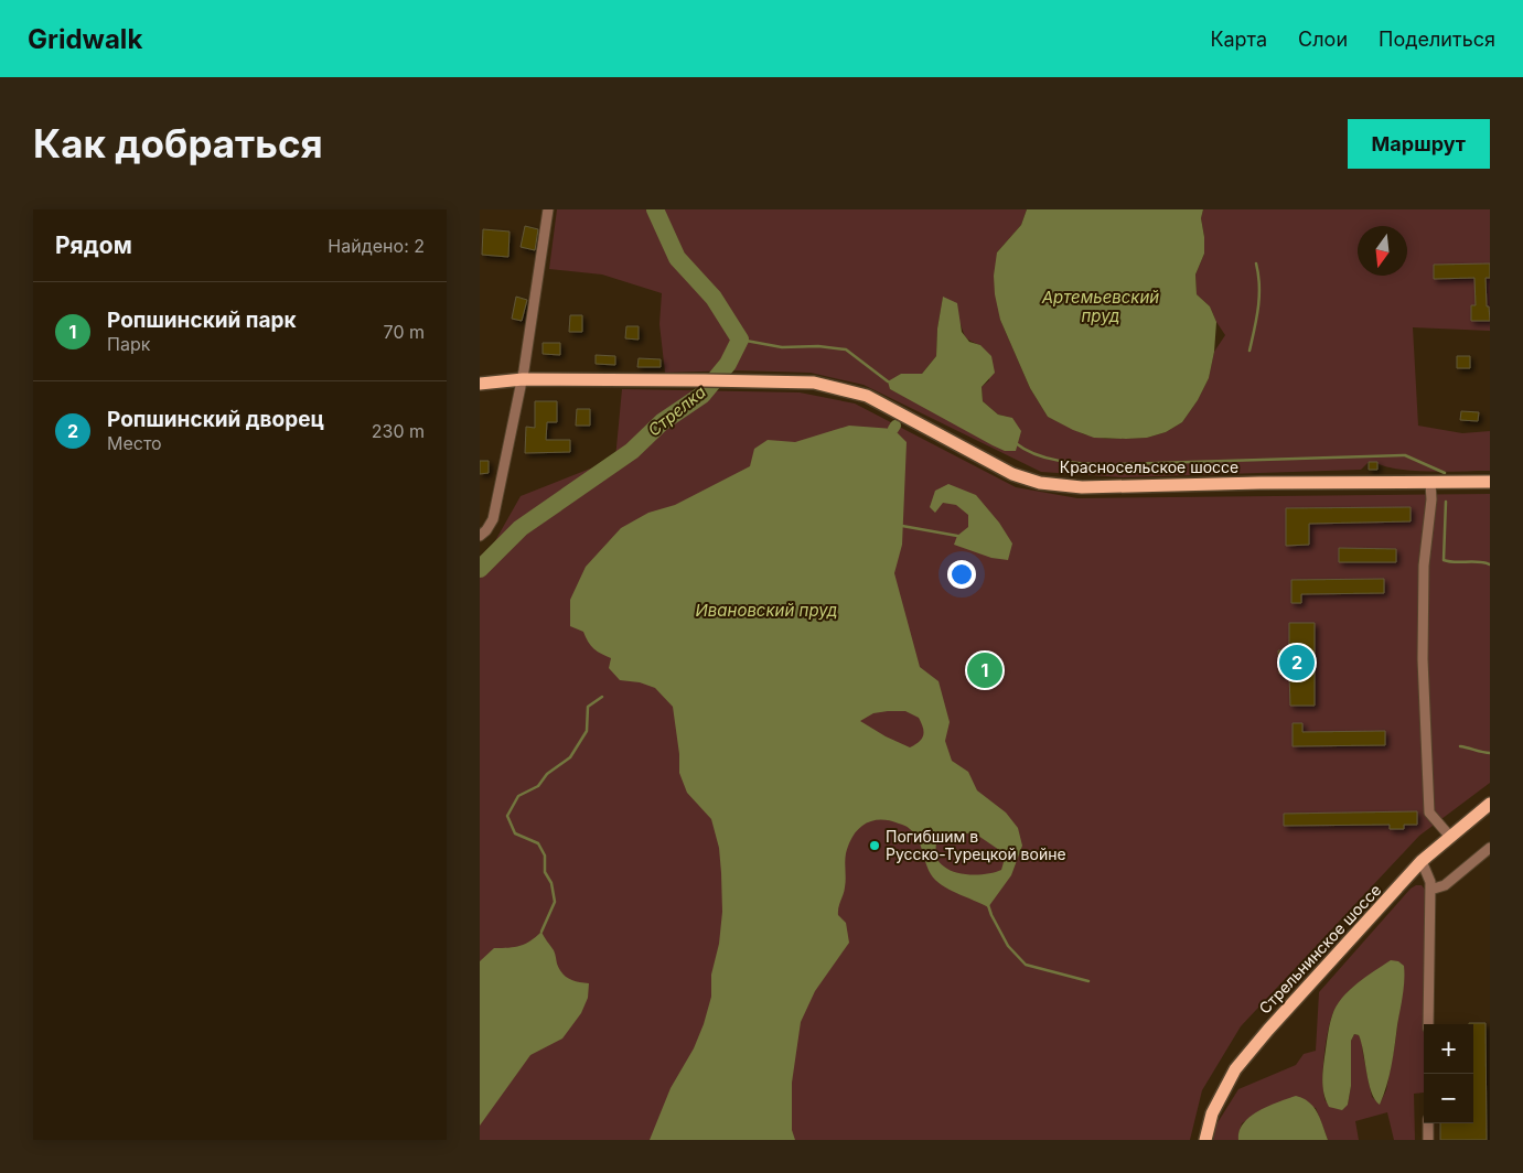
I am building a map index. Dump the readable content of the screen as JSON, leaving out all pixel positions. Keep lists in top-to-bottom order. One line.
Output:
{"streets":{"main road":["Красносельское шоссе","Стрельнинское шоссе"]},"water":["Артемьевский пруд","Стрелка","Ивановский пруд"],"places":["Погибшим в Русско-Турецкой войне"],"north":"bottom","page":{"header":"Gridwalk","nav":["Карта","Слои","Поделиться"],"buttons":"Маршрут","title":"Как добраться","heading":["Рядом","Найдено: 2"],"list":[{"mark":"1","name":"Ропшинский парк","note":"Парк","value":"70 m"},{"mark":"2","name":"Ропшинский дворец","note":"Место","value":"230 m"}],"pins":["2","1"],"map_buttons":["+","−"]}}
